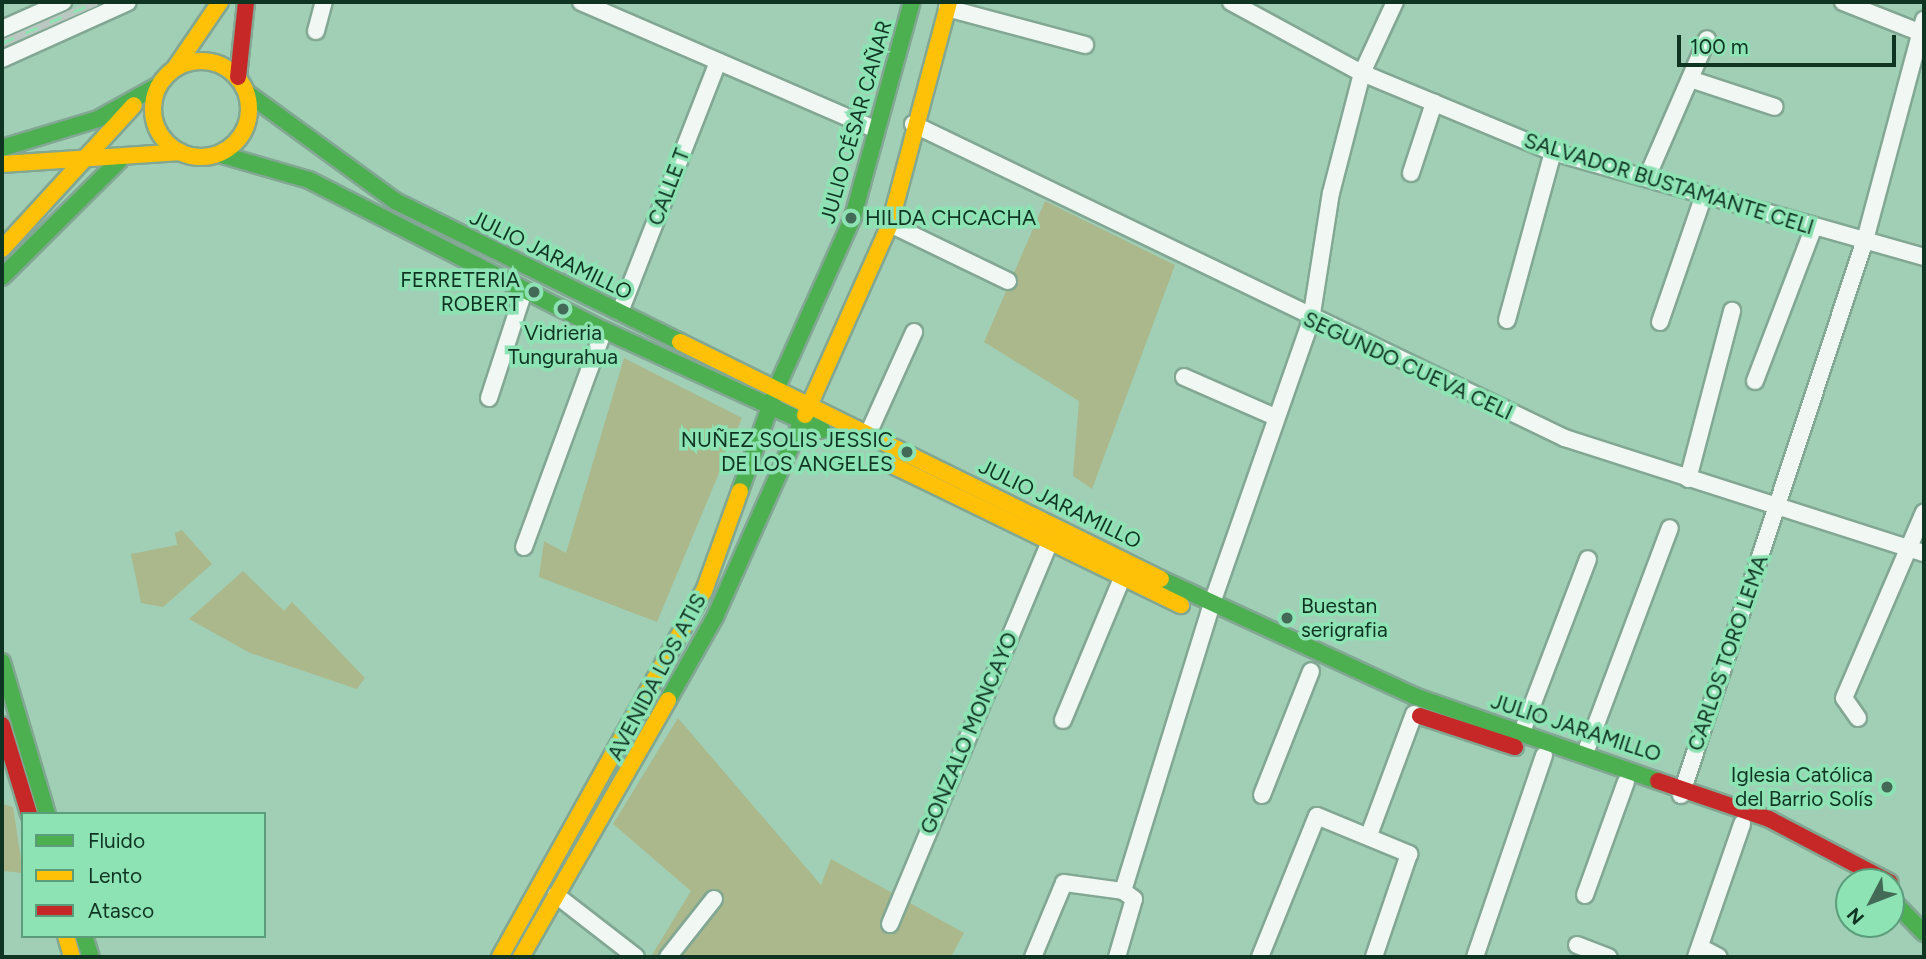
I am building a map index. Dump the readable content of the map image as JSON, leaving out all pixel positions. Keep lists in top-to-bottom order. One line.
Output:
{"streets":{"main road":["JULIO CÉSAR CAÑAR","JULIO JARAMILLO","AVENIDA LOS ATIS"],"street":["SALVADOR BUSTAMANTE CELI","CALLE T","SEGUNDO CUEVA CELI","CARLOS TORO LEMA","GONZALO MONCAYO"]},"crossings":[["JULIO CÉSAR CAÑAR","JULIO JARAMILLO"],["JULIO CÉSAR CAÑAR","AVENIDA LOS ATIS"],["SALVADOR BUSTAMANTE CELI","CARLOS TORO LEMA"],["CALLE T","JULIO JARAMILLO"],["JULIO JARAMILLO","CARLOS TORO LEMA"],["JULIO JARAMILLO","AVENIDA LOS ATIS"],["JULIO JARAMILLO","GONZALO MONCAYO"],["SEGUNDO CUEVA CELI","CARLOS TORO LEMA"]],"places":["HILDA CHCACHA","FERRETERIA ROBERT","Vidrieria Tungurahua","NUÑEZ SOLIS JESSIC DE LOS ANGELES","Buestan serigrafia","Iglesia Católica del Barrio Solís"],"legend":["Fluido","Lento","Atasco"],"scale_bar":"100 m","north":"bottom left"}
